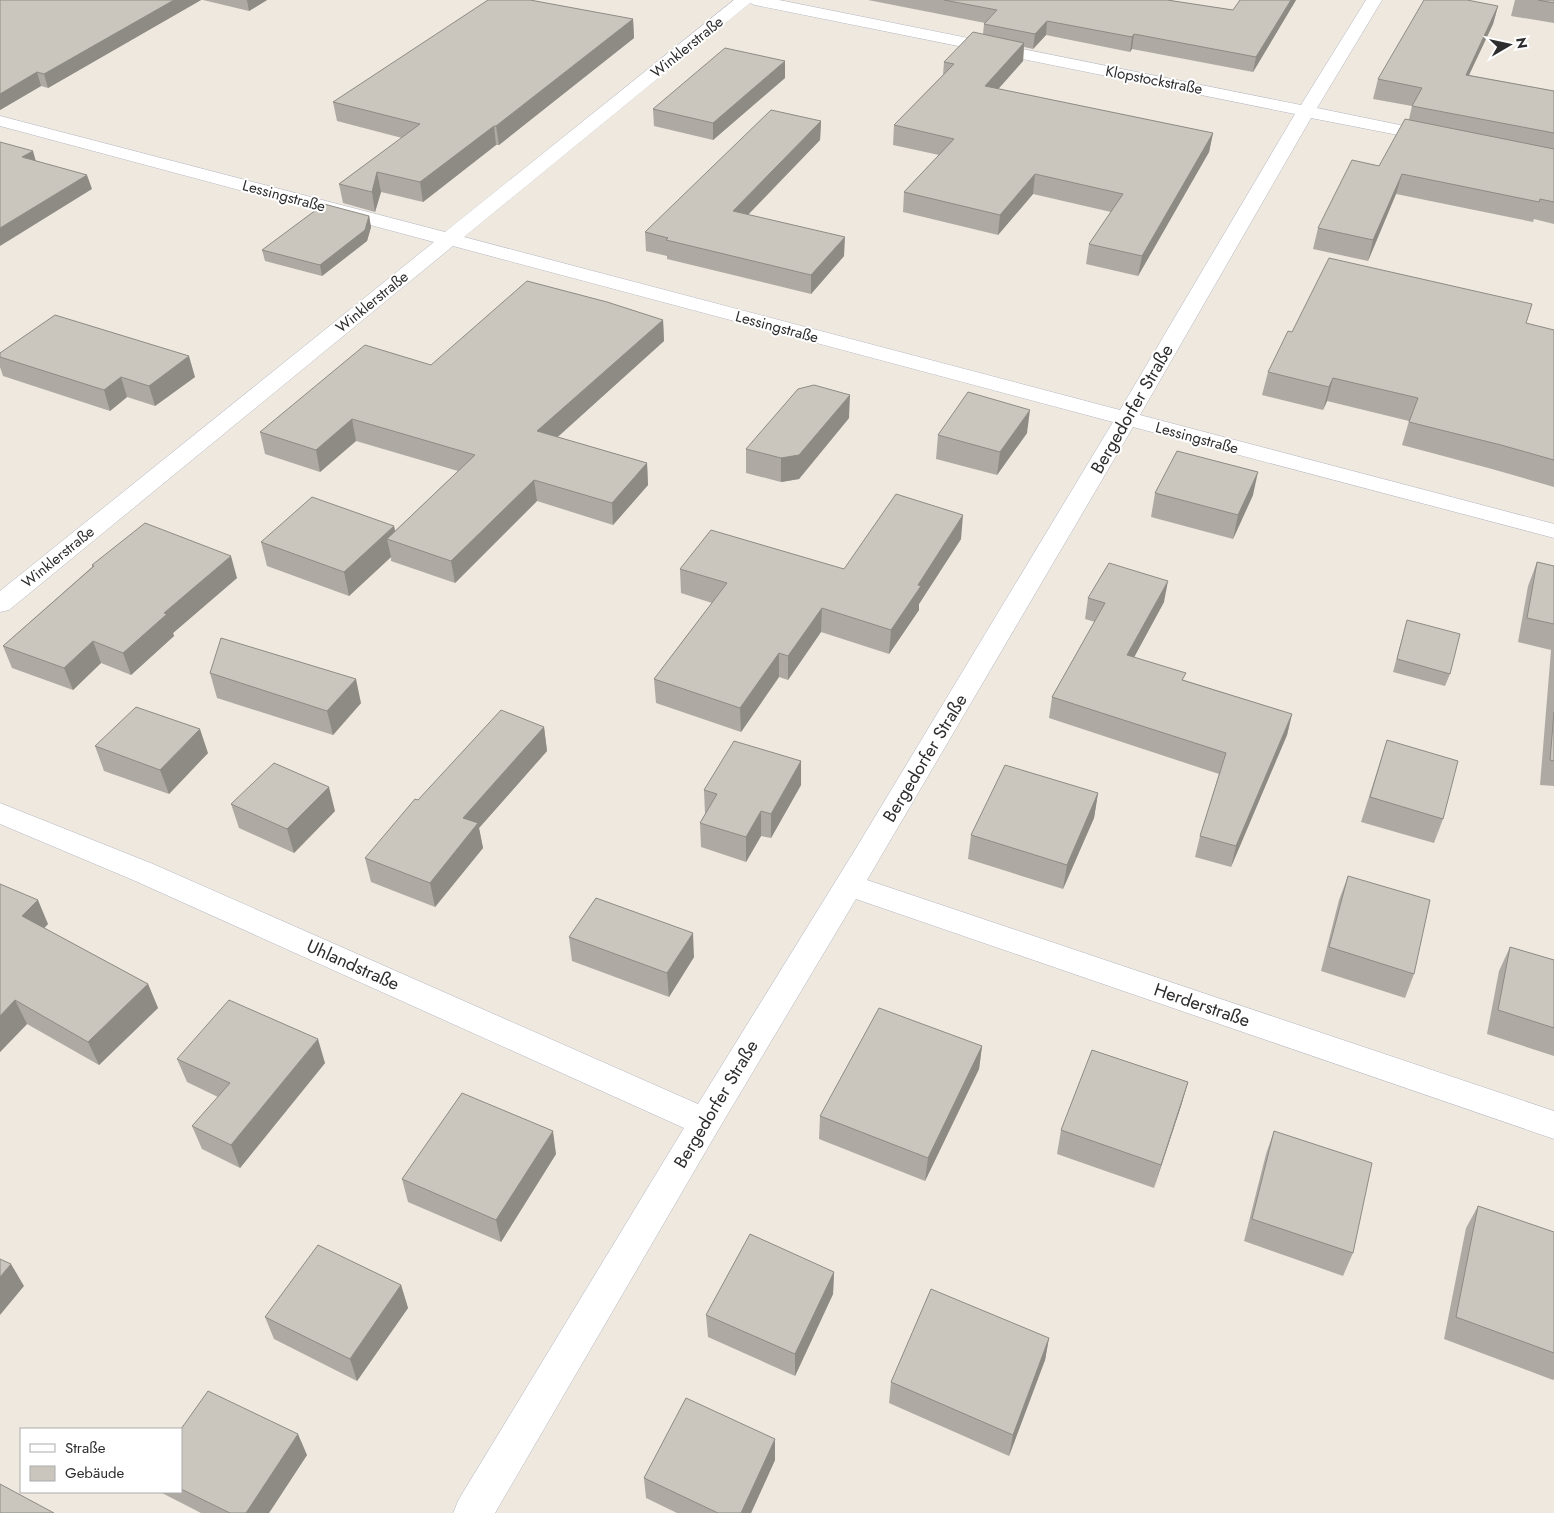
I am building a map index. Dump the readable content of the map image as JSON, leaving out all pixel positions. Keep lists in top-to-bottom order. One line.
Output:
{"streets":{"street":["Winklerstraße","Klopstockstraße","Lessingstraße","Bergedorfer Straße","Uhlandstraße","Herderstraße"]},"crossings":[["Winklerstraße","Lessingstraße"],["Klopstockstraße","Bergedorfer Straße"],["Lessingstraße","Bergedorfer Straße"],["Bergedorfer Straße","Uhlandstraße"],["Bergedorfer Straße","Herderstraße"]],"legend":["Straße","Gebäude"],"north":"right"}
